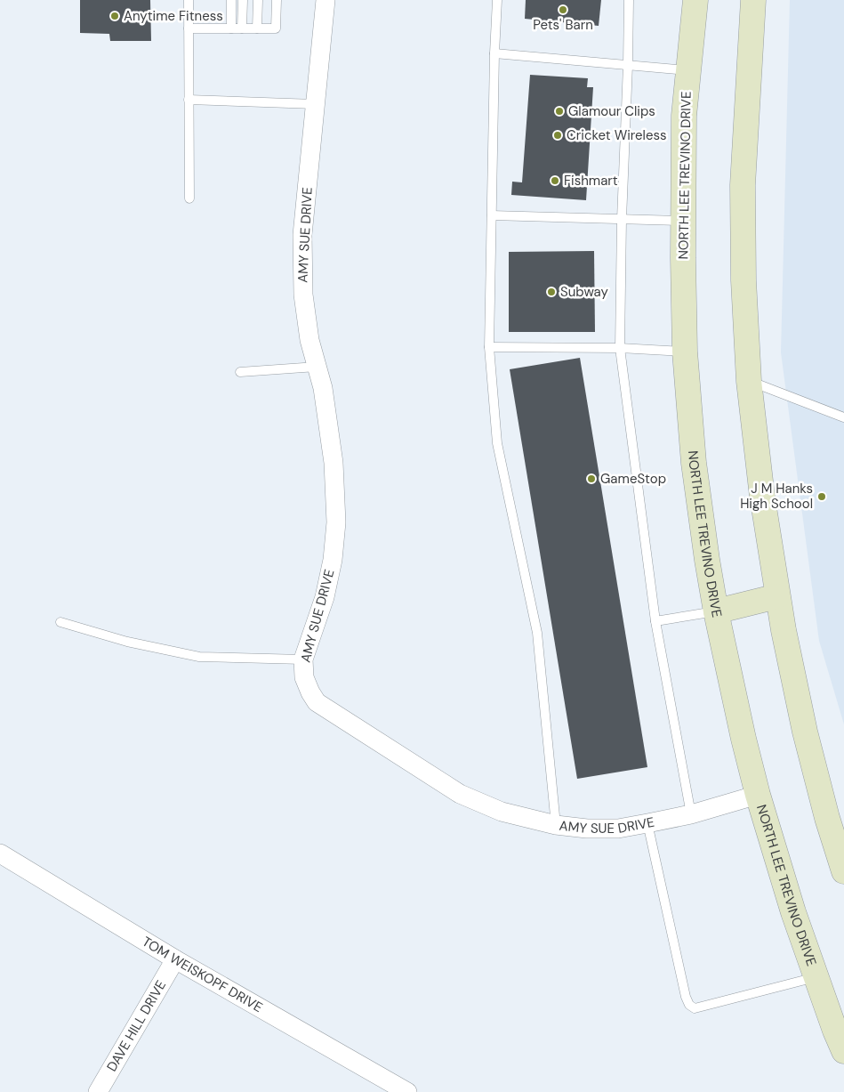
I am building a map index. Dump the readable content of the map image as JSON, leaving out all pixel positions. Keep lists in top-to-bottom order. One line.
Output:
{"streets":{"main road":["NORTH LEE TREVINO DRIVE"],"street":["AMY SUE DRIVE","TOM WEISKOPF DRIVE","DAVE HILL DRIVE"]},"crossings":[["NORTH LEE TREVINO DRIVE","AMY SUE DRIVE"],["TOM WEISKOPF DRIVE","DAVE HILL DRIVE"]],"places":["Pets' Barn","Anytime Fitness","Glamour Clips","Cricket Wireless","Fishmart","Subway","GameStop","J M Hanks High School"]}
